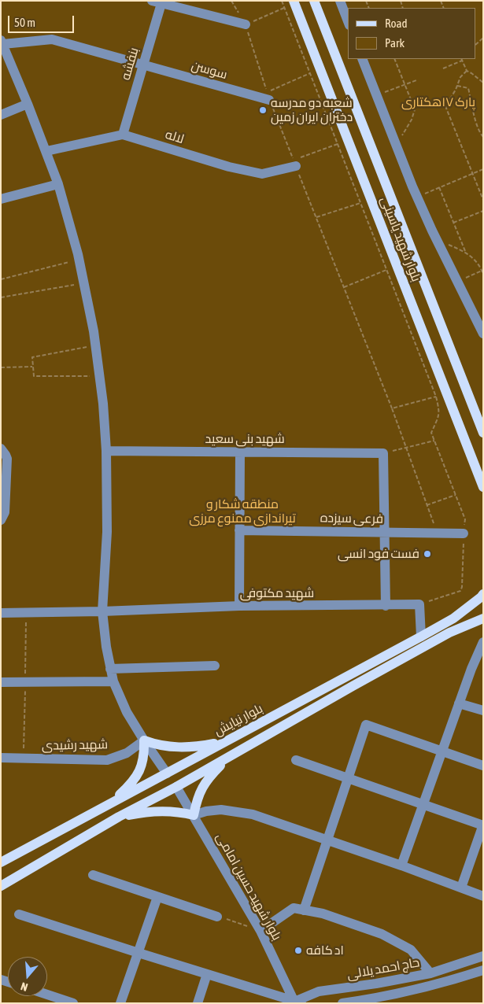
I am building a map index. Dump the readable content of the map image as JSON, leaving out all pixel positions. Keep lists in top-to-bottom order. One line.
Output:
{"streets":{"main road":["بلوار شهید یاسینی","بلوار نیایش"],"street":["بنفشه","سوسن","لاله","شهید بنی سعید","فرعی سیزده","شهید مکتوفی","شهید رشیدی","بلوار شهید حسین امامی","حاج احمد یلالی"]},"crossings":[["بنفشه","سوسن"],["بنفشه","لاله"],["بلوار نیایش","بلوار شهید حسین امامی"],["بلوار شهید حسین امامی","حاج احمد یلالی"]],"parks":["پارک ۱۷هکتاری","منطقه شکار و تیراندازی ممنوع مرزی"],"places":["شعبه دو مدرسه دختران ایران زمین","فست فود انسی","اد کافه"],"legend":["Road","Park"],"scale_bar":"50 m","north":"bottom"}
